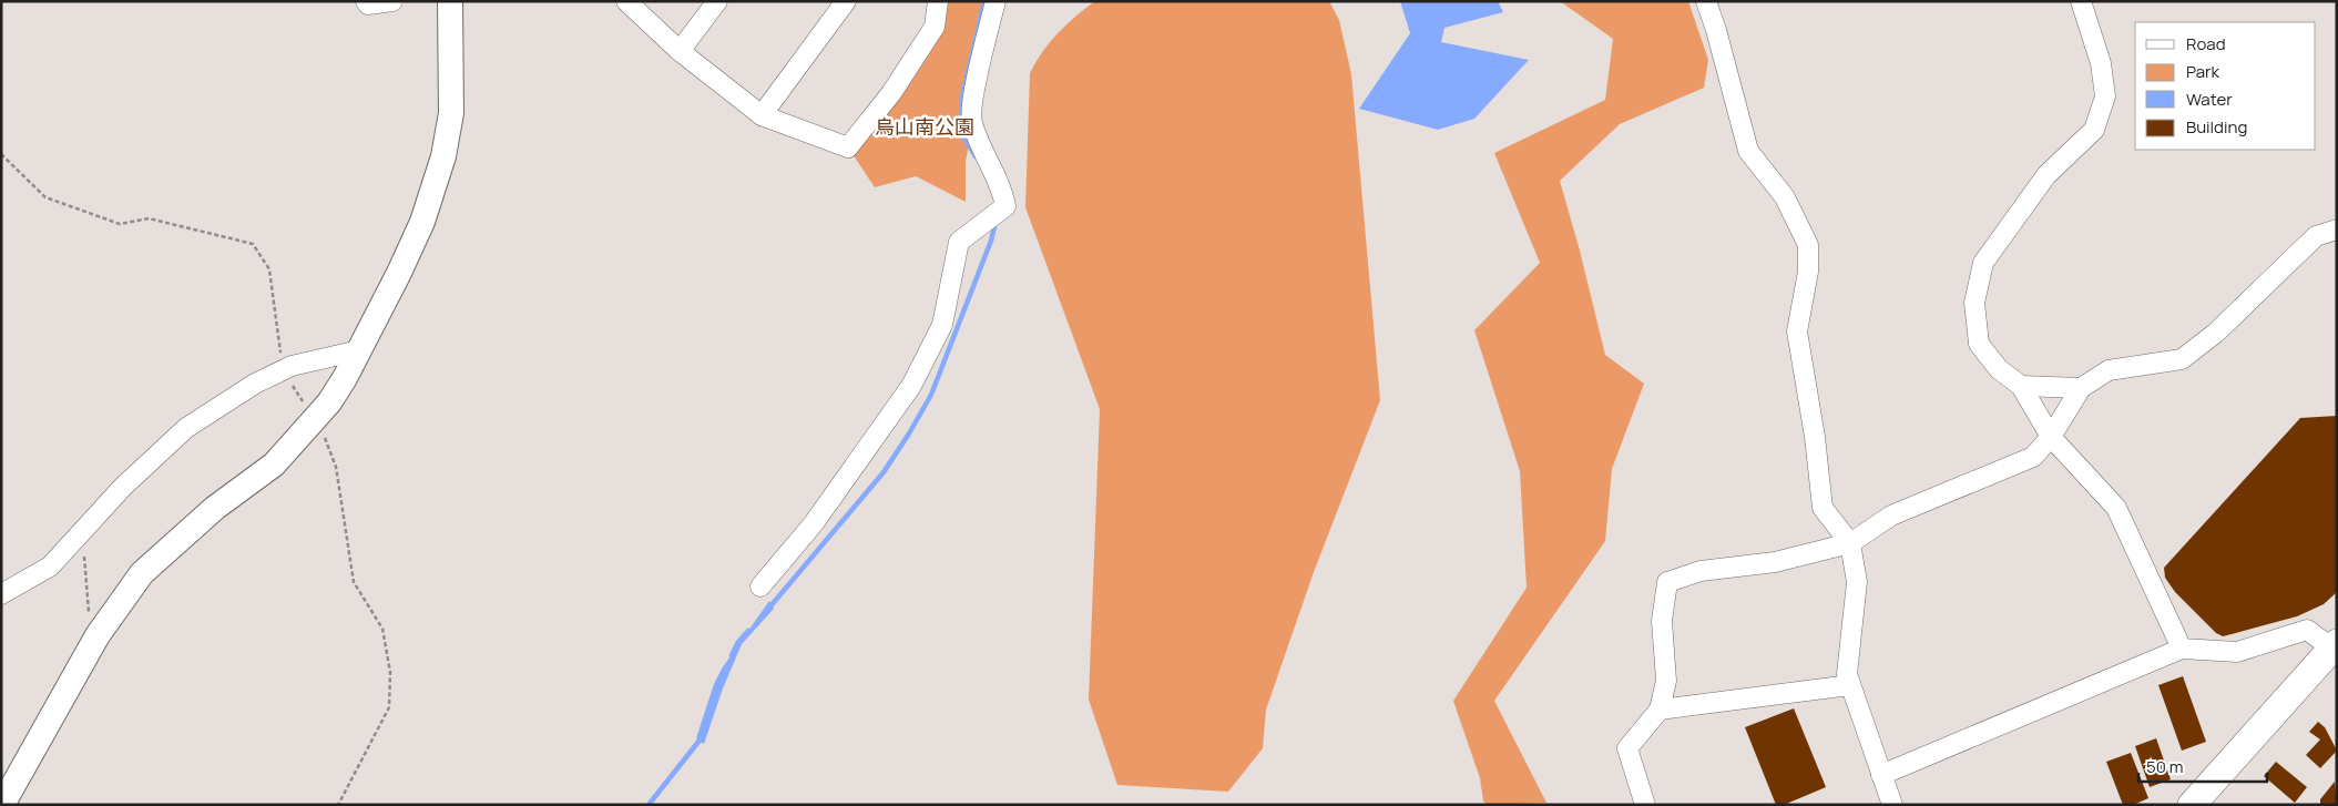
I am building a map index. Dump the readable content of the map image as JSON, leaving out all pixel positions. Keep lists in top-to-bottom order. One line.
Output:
{"parks":["烏山南公園"],"legend":["Road","Park","Water","Building"],"scale_bar":"50 m"}
